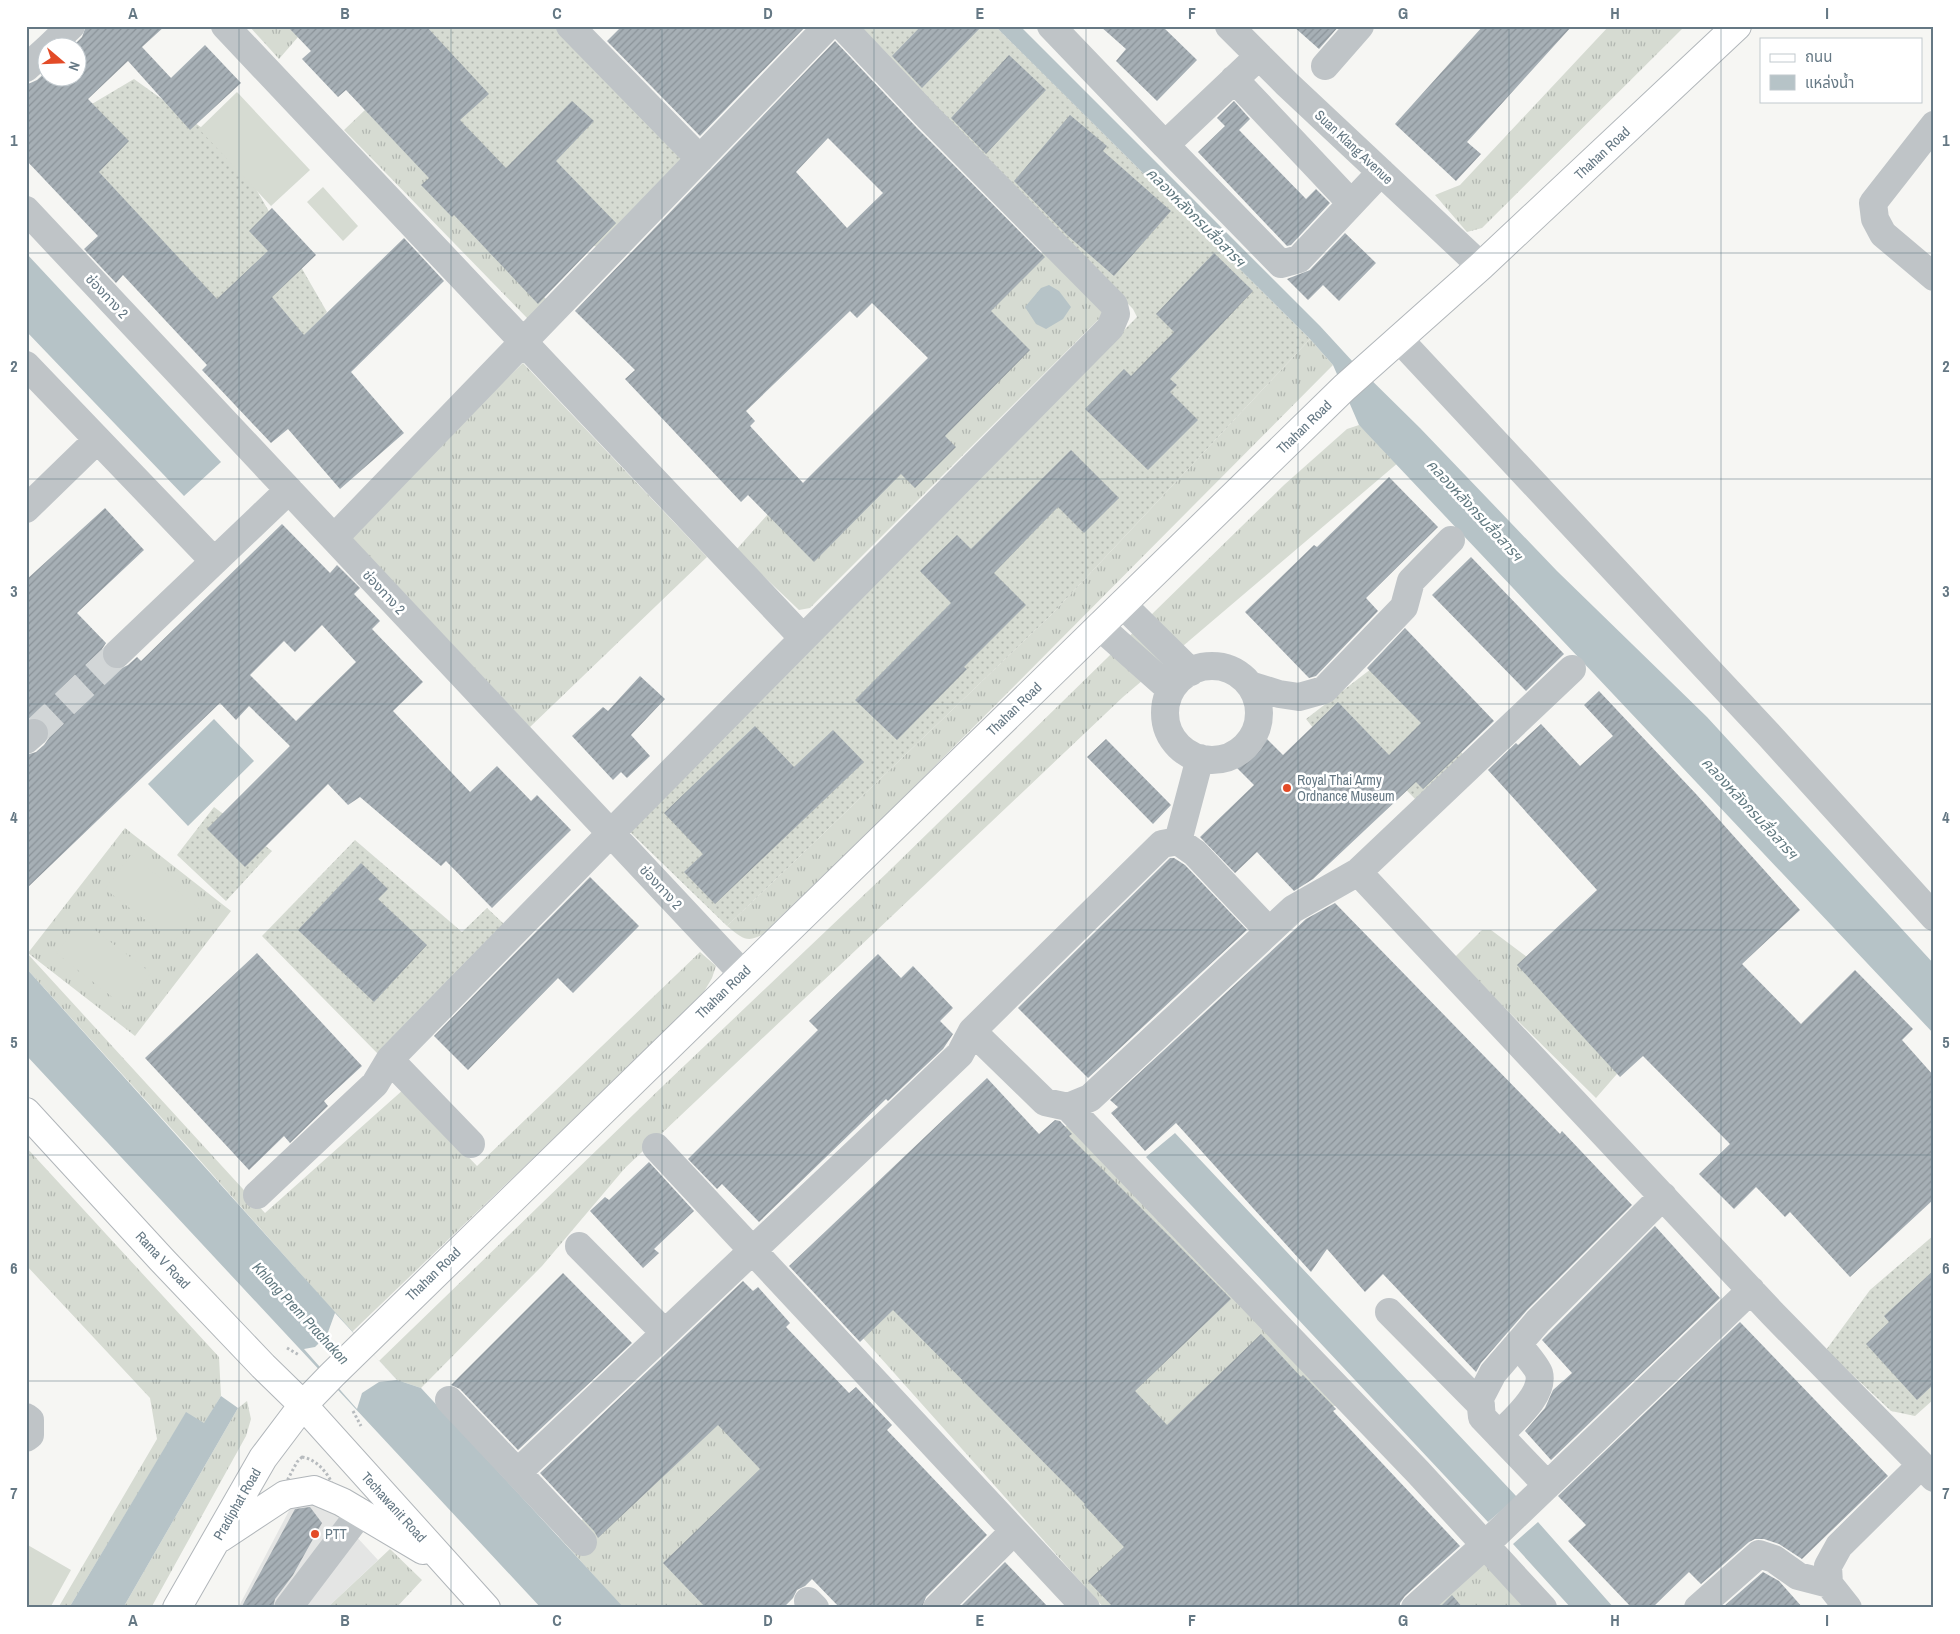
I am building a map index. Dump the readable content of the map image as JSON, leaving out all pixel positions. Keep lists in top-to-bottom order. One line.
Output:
{"streets":{"main road":["Thahan Road","Rama V Road","Pradiphat Road","Techawanit Road"],"street":["Suan Klang Avenue","ช่องทาง 2"]},"crossings":[["Suan Klang Avenue","Thahan Road"],["Thahan Road","ช่องทาง 2"],["Thahan Road","Rama V Road"],["Thahan Road","Pradiphat Road"],["Thahan Road","Techawanit Road"],["Rama V Road","Pradiphat Road"],["Rama V Road","Techawanit Road"],["Pradiphat Road","Techawanit Road"]],"water":["คลองหลังกรมสื่อสารฯ","Khlong Prem Prachakon"],"places":["Royal Thai Army Ordnance Museum","PTT"],"legend":["ถนน","แหล่งน้ำ"],"north":"right","grid":{"columns":["A","B","C","D","E","F","G","H","I"],"rows":["1","2","3","4","5","6","7"]}}
